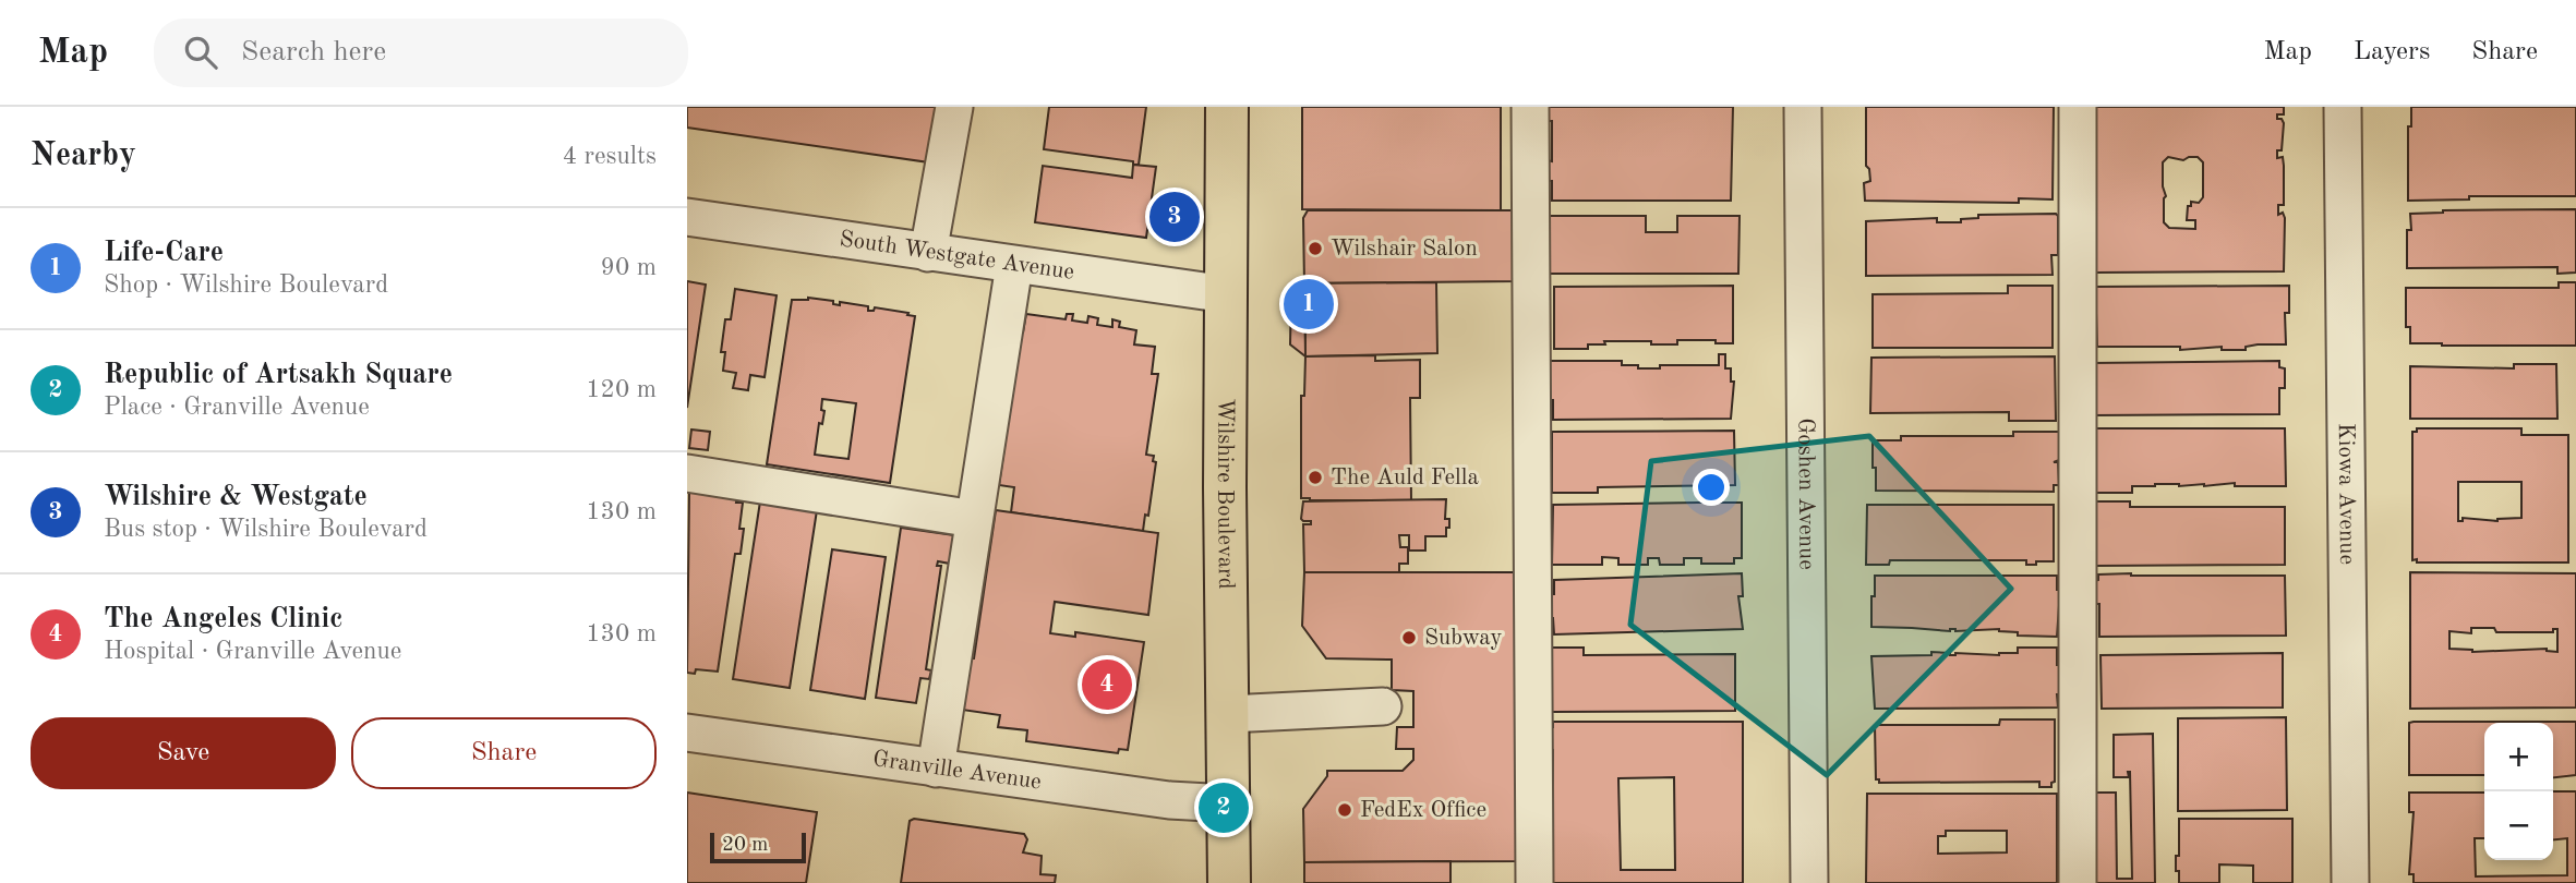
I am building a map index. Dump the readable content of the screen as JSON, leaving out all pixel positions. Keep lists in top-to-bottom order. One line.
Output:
{"streets":{"main road":["Wilshire Boulevard"],"street":["South Westgate Avenue","Goshen Avenue","Kiowa Avenue","Granville Avenue"]},"crossings":[["South Westgate Avenue","Wilshire Boulevard"],["Wilshire Boulevard","Granville Avenue"]],"places":["Wilshair Salon","The Auld Fella","Subway","FedEx Office"],"scale_bar":"20 m","page":{"header":"Map","search":"Search here","nav":["Map","Layers","Share"],"heading":["Nearby","4 results"],"pins":["3","1","4","2"],"list":[{"mark":"1","name":"Life-Care","note":"Shop · Wilshire Boulevard","value":"90 m"},{"mark":"2","name":"Republic of Artsakh Square","note":"Place · Granville Avenue","value":"120 m"},{"mark":"3","name":"Wilshire & Westgate","note":"Bus stop · Wilshire Boulevard","value":"130 m"},{"mark":"4","name":"The Angeles Clinic","note":"Hospital · Granville Avenue","value":"130 m"}],"buttons":["Save","Share"],"map_buttons":["+","−"],"scale":"20 m"}}
